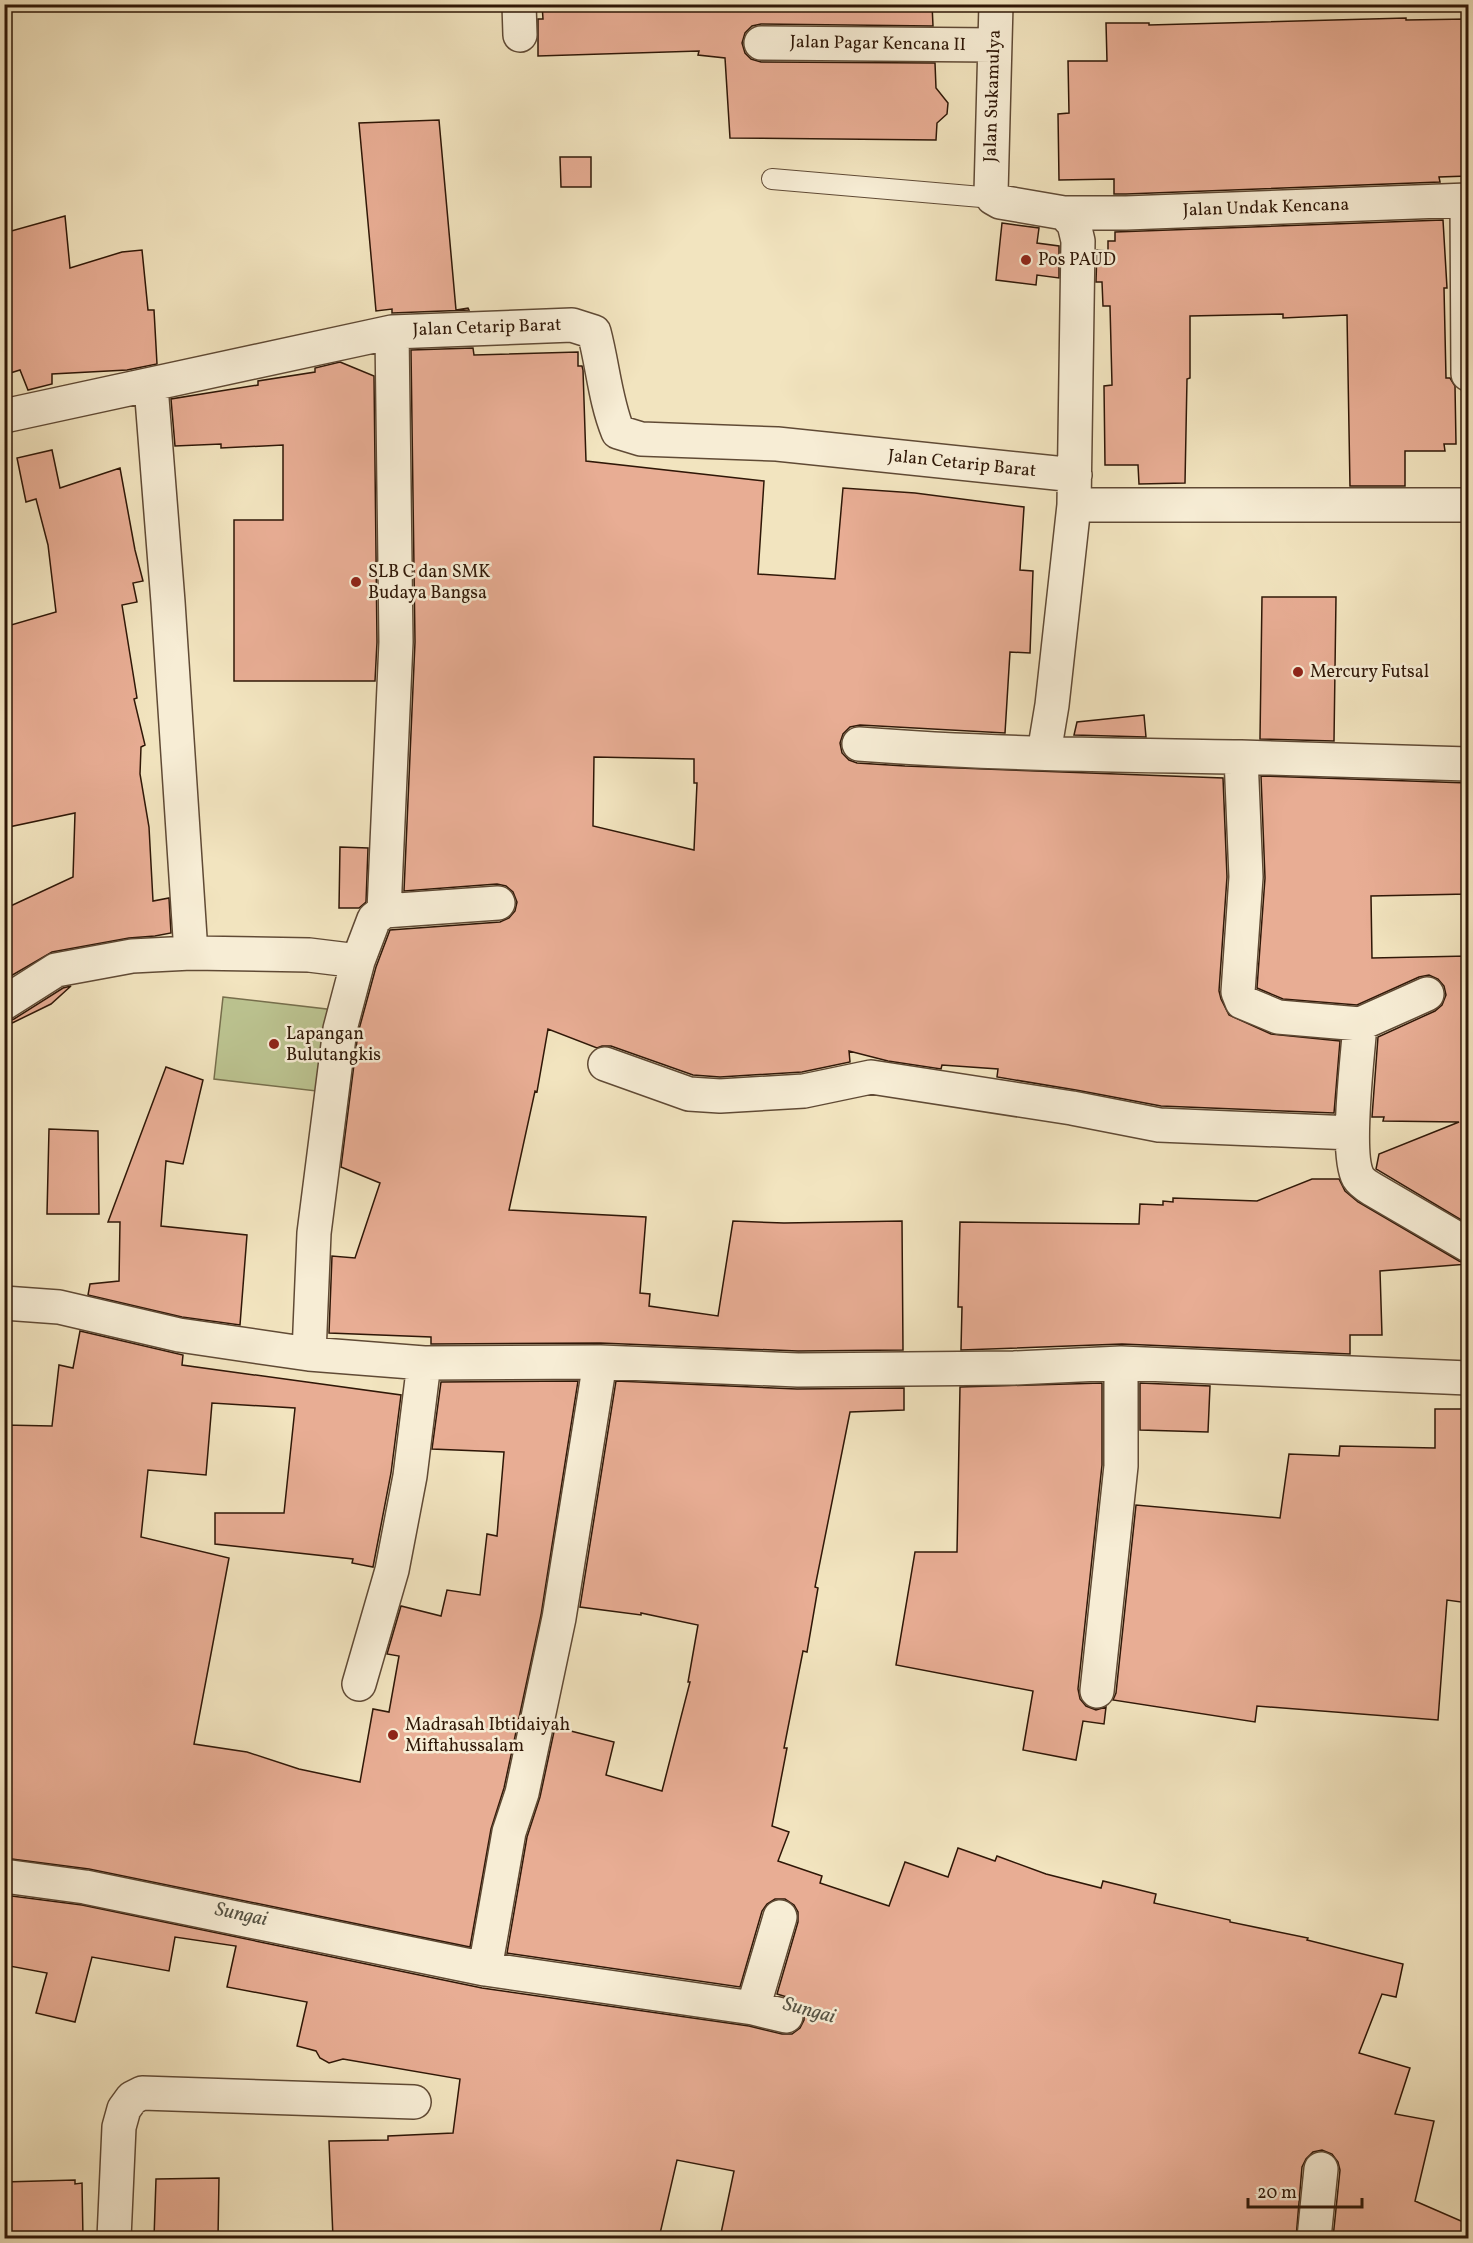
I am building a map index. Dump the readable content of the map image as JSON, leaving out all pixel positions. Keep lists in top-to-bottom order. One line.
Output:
{"streets":{"street":["Jalan Pagar Kencana II","Jalan Sukamulya","Jalan Undak Kencana","Jalan Cetarip Barat"]},"crossings":[["Jalan Pagar Kencana II","Jalan Sukamulya"],["Jalan Sukamulya","Jalan Undak Kencana"]],"water":["Sungai"],"places":["Pos PAUD","SLB C dan SMK Budaya Bangsa","Mercury Futsal","Lapangan Bulutangkis","Madrasah Ibtidaiyah Miftahussalam"],"scale_bar":"20 m"}
